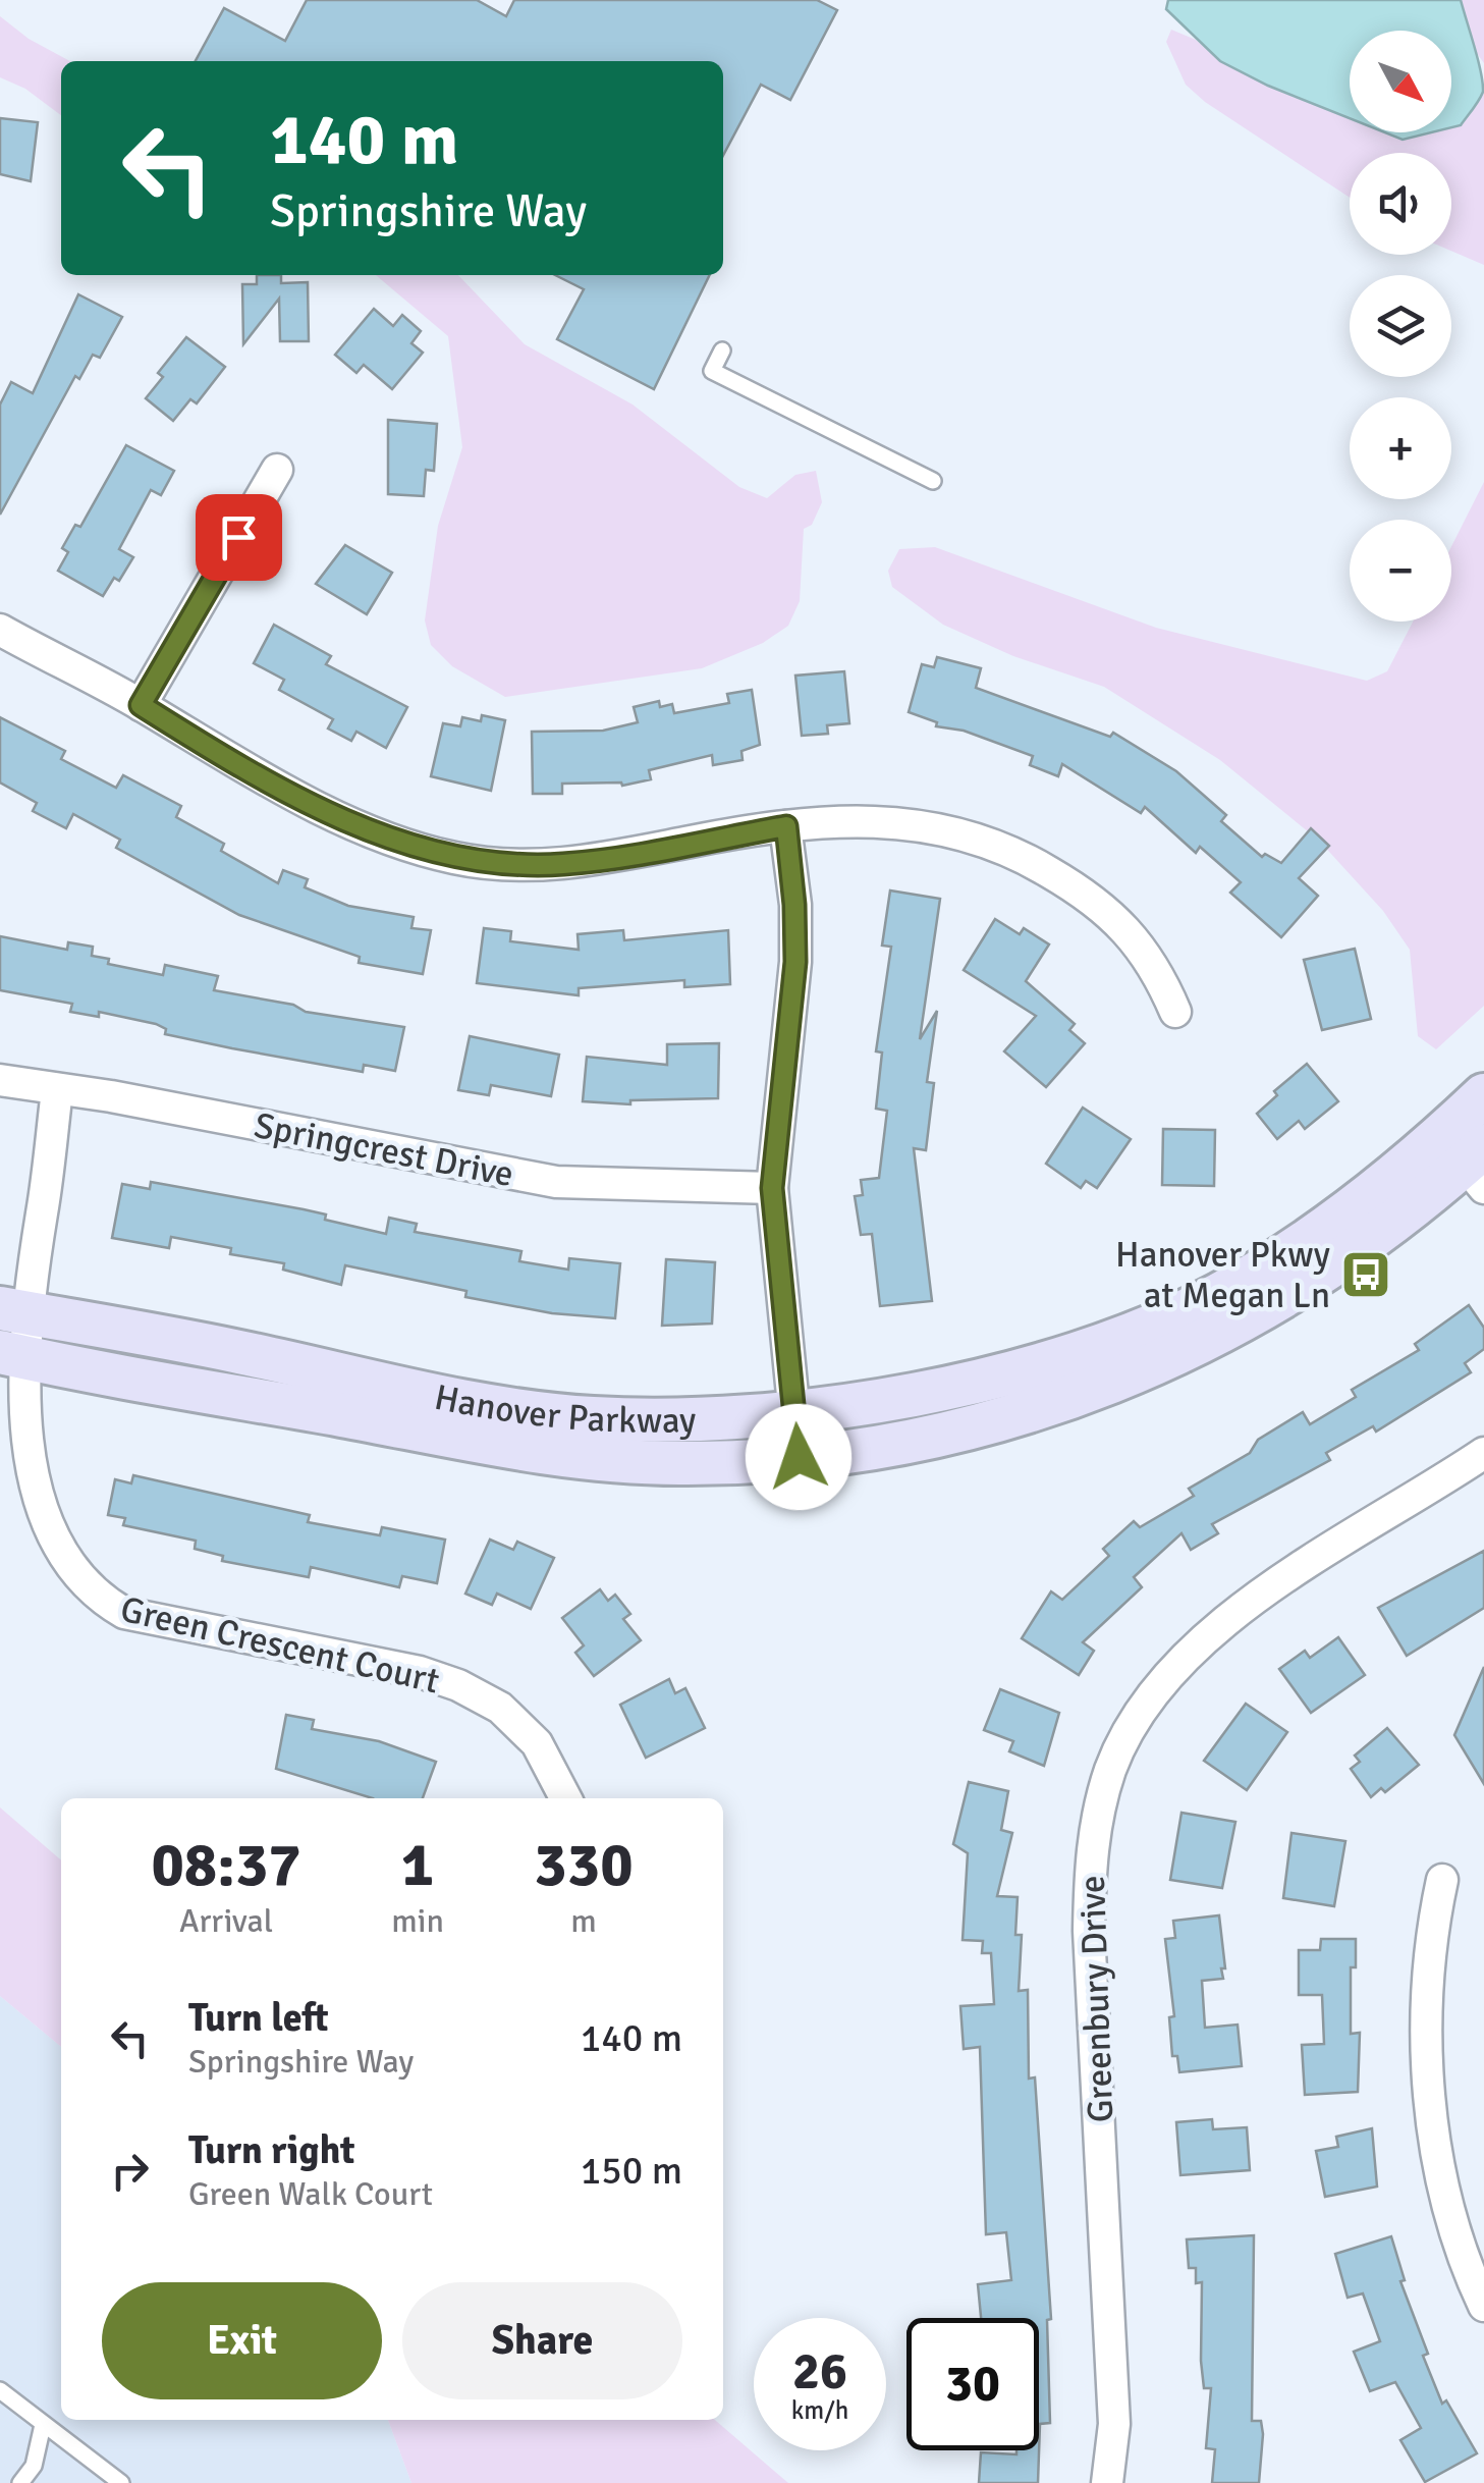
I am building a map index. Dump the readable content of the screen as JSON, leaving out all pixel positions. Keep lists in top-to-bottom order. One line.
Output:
{"streets":{"street":["Springcrest Drive","Hanover Parkway","Green Crescent Court","Greenbury Drive"]},"crossings":[["Springcrest Drive","Green Crescent Court"],["Hanover Parkway","Green Crescent Court"]],"places":{"bus stop":["Hanover Pkwy at Megan Ln"]},"north":"bottom right","page":{"map_buttons":["+","−"],"turn":["140 m","Springshire Way"],"eta":["08:37","Arrival","1","min","330","m"],"list":[{"name":"Turn left","note":"Springshire Way","value":"140 m"},{"name":"Turn right","note":"Green Walk Court","value":"150 m"}],"buttons":["Exit","Share"],"speed":"26 km/h","limit":"30"}}
